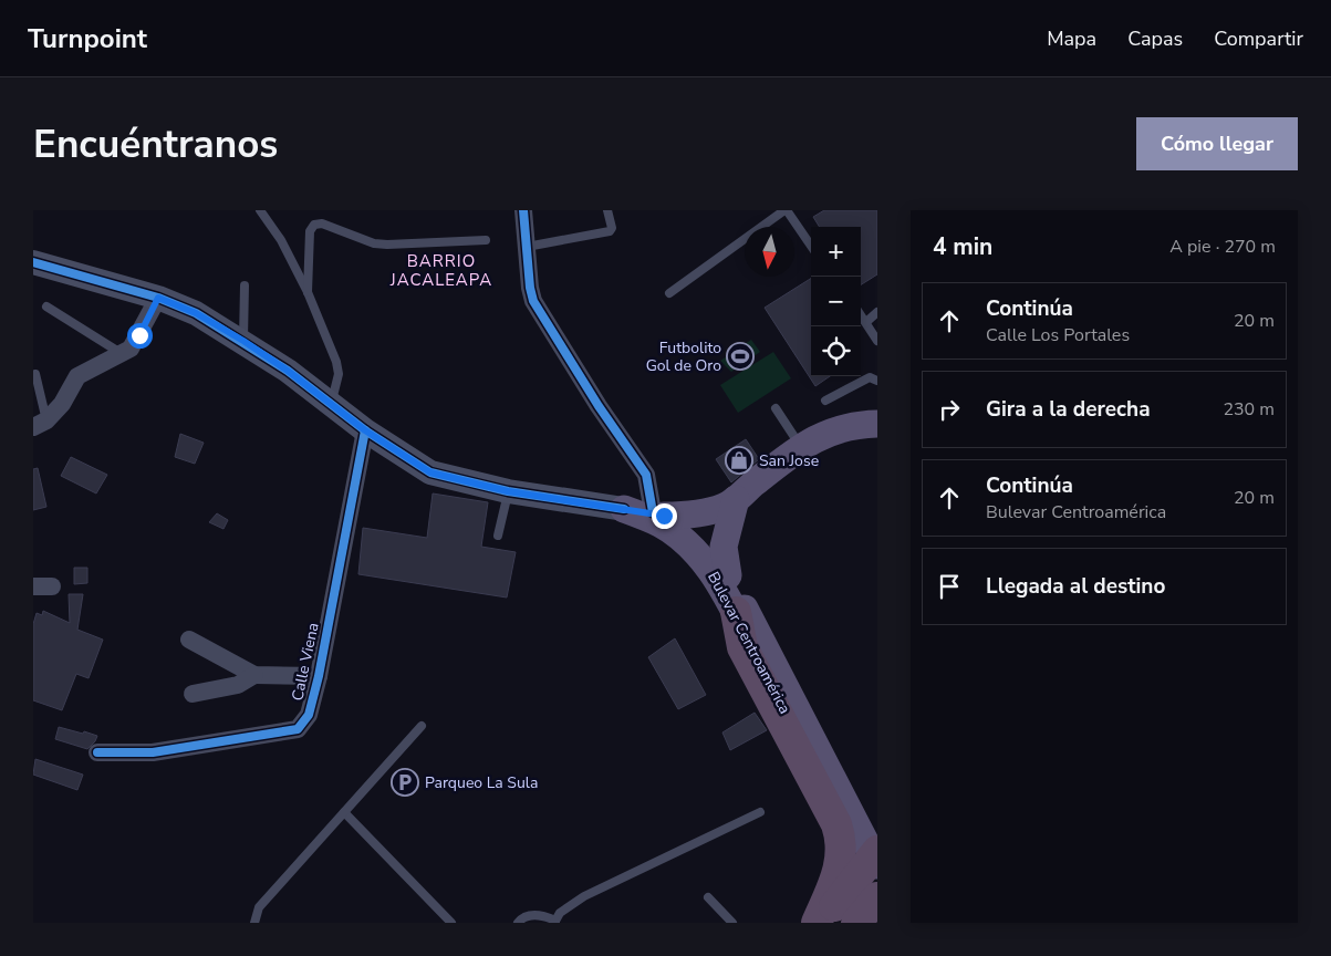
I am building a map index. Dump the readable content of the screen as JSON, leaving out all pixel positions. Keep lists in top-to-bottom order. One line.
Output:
{"streets":{"main road":["Bulevar Centroamérica"],"street":["Calle Viena"]},"districts":["BARRIO JACALEAPA"],"places":{"sports":["Futbolito Gol de Oro"],"shop":["San Jose"],"parking":["Parqueo La Sula"]},"north":"bottom","page":{"header":"Turnpoint","nav":["Mapa","Capas","Compartir"],"buttons":"Cómo llegar","title":"Encuéntranos","heading":["4 min","A pie · 270 m"],"map_buttons":["+","−"],"list":[["Continúa","Calle Los Portales","20 m"],["Gira a la derecha","230 m"],["Continúa","Bulevar Centroamérica","20 m"],"Llegada al destino"]}}
